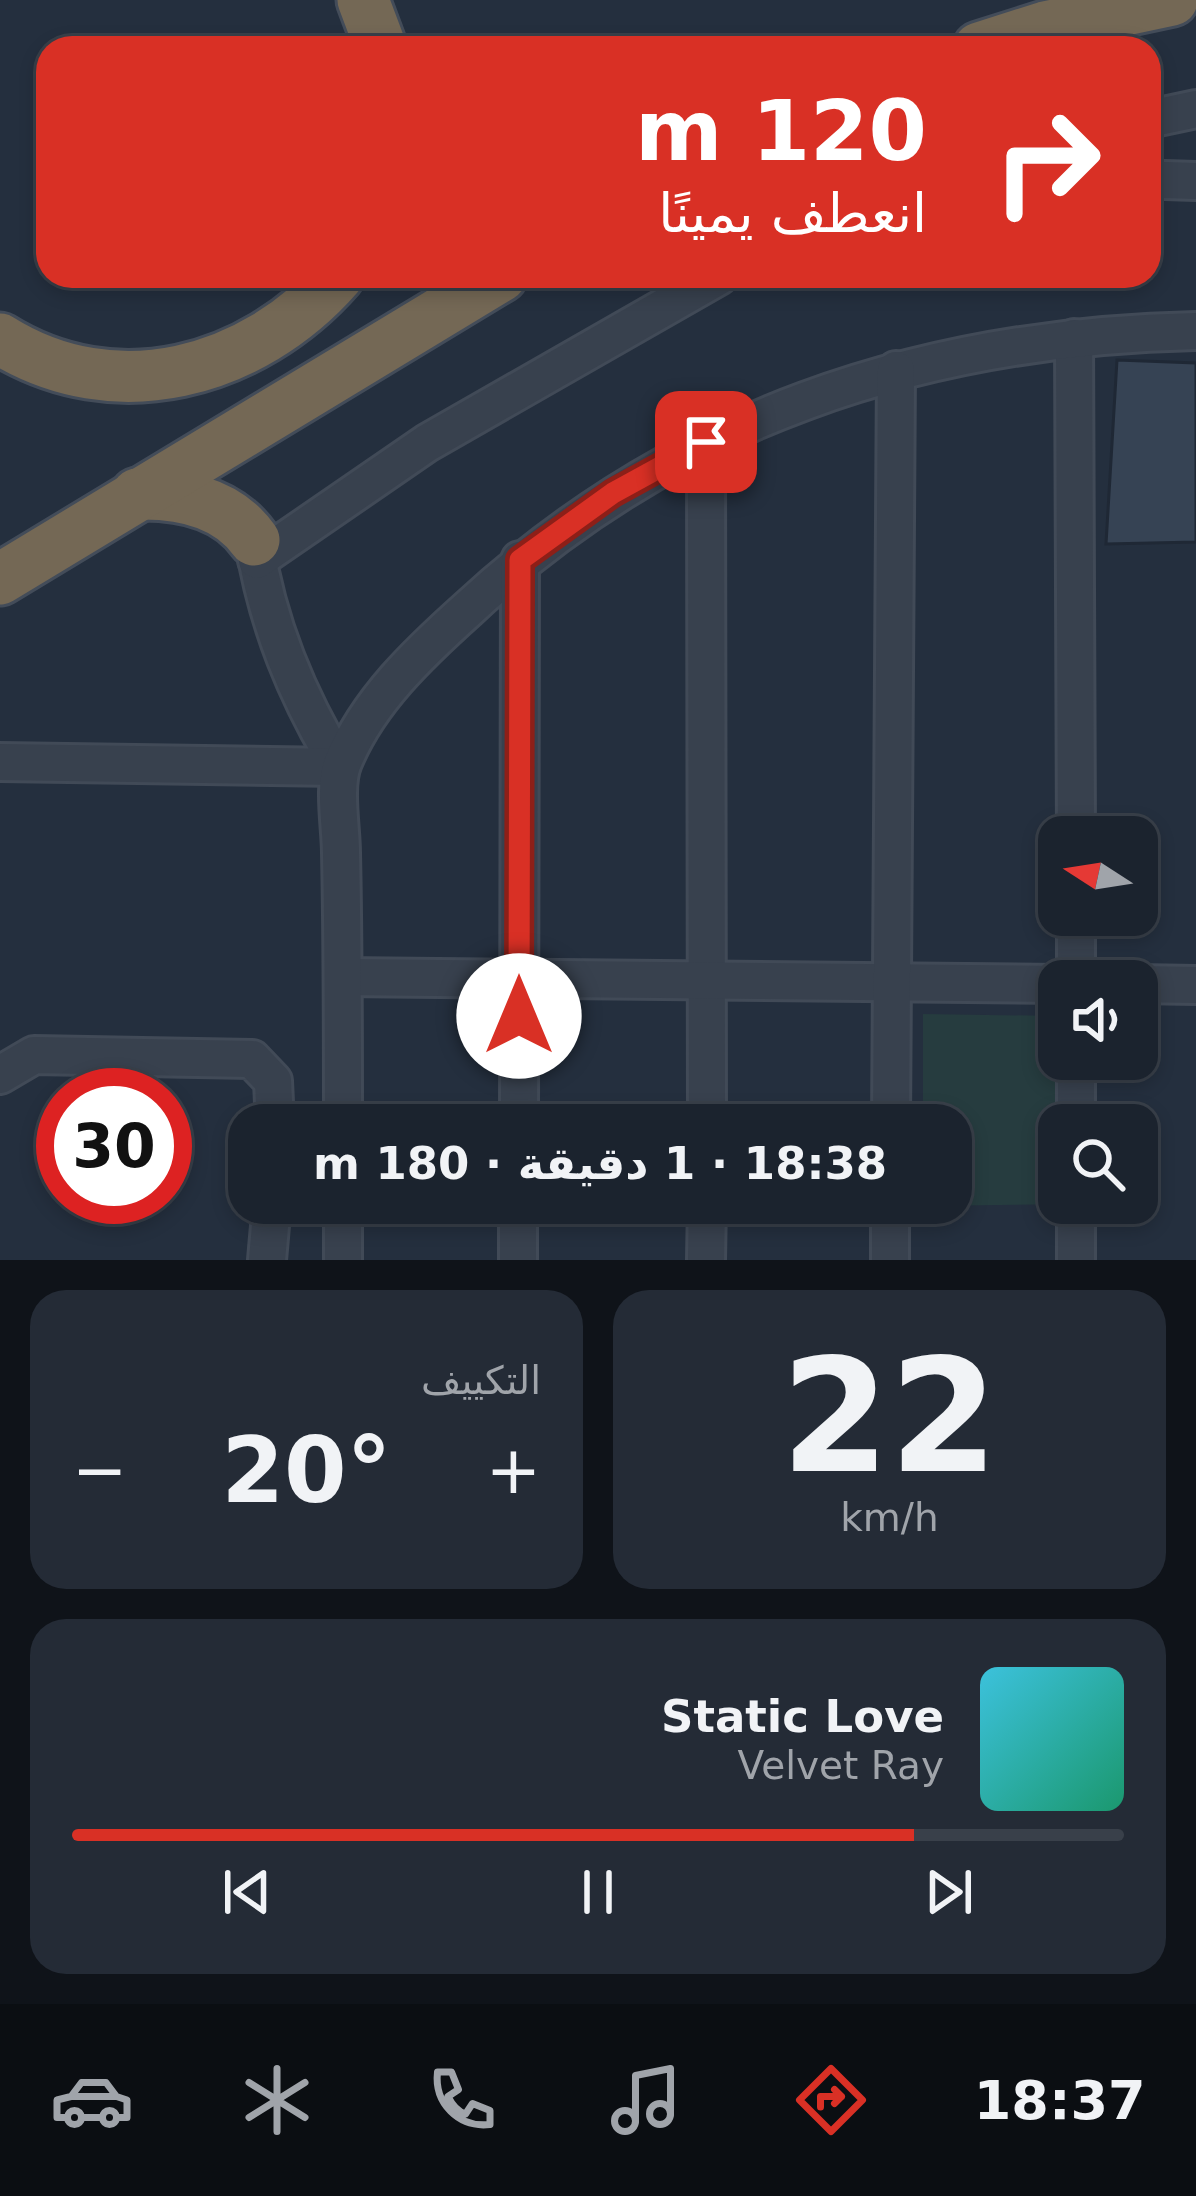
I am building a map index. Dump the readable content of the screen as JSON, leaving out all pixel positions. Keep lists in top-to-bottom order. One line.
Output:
{"north":"left","page":{"turn":["120 m","انعطف يمينًا"],"limit":"30","trip":"18:38 · 1 دقيقة · 180 m","tile":[["22","km/h"],"التكييف"],"heat":["−","20°","+"],"song":["Static Love","Velvet Ray"],"tabs":"18:37"}}
